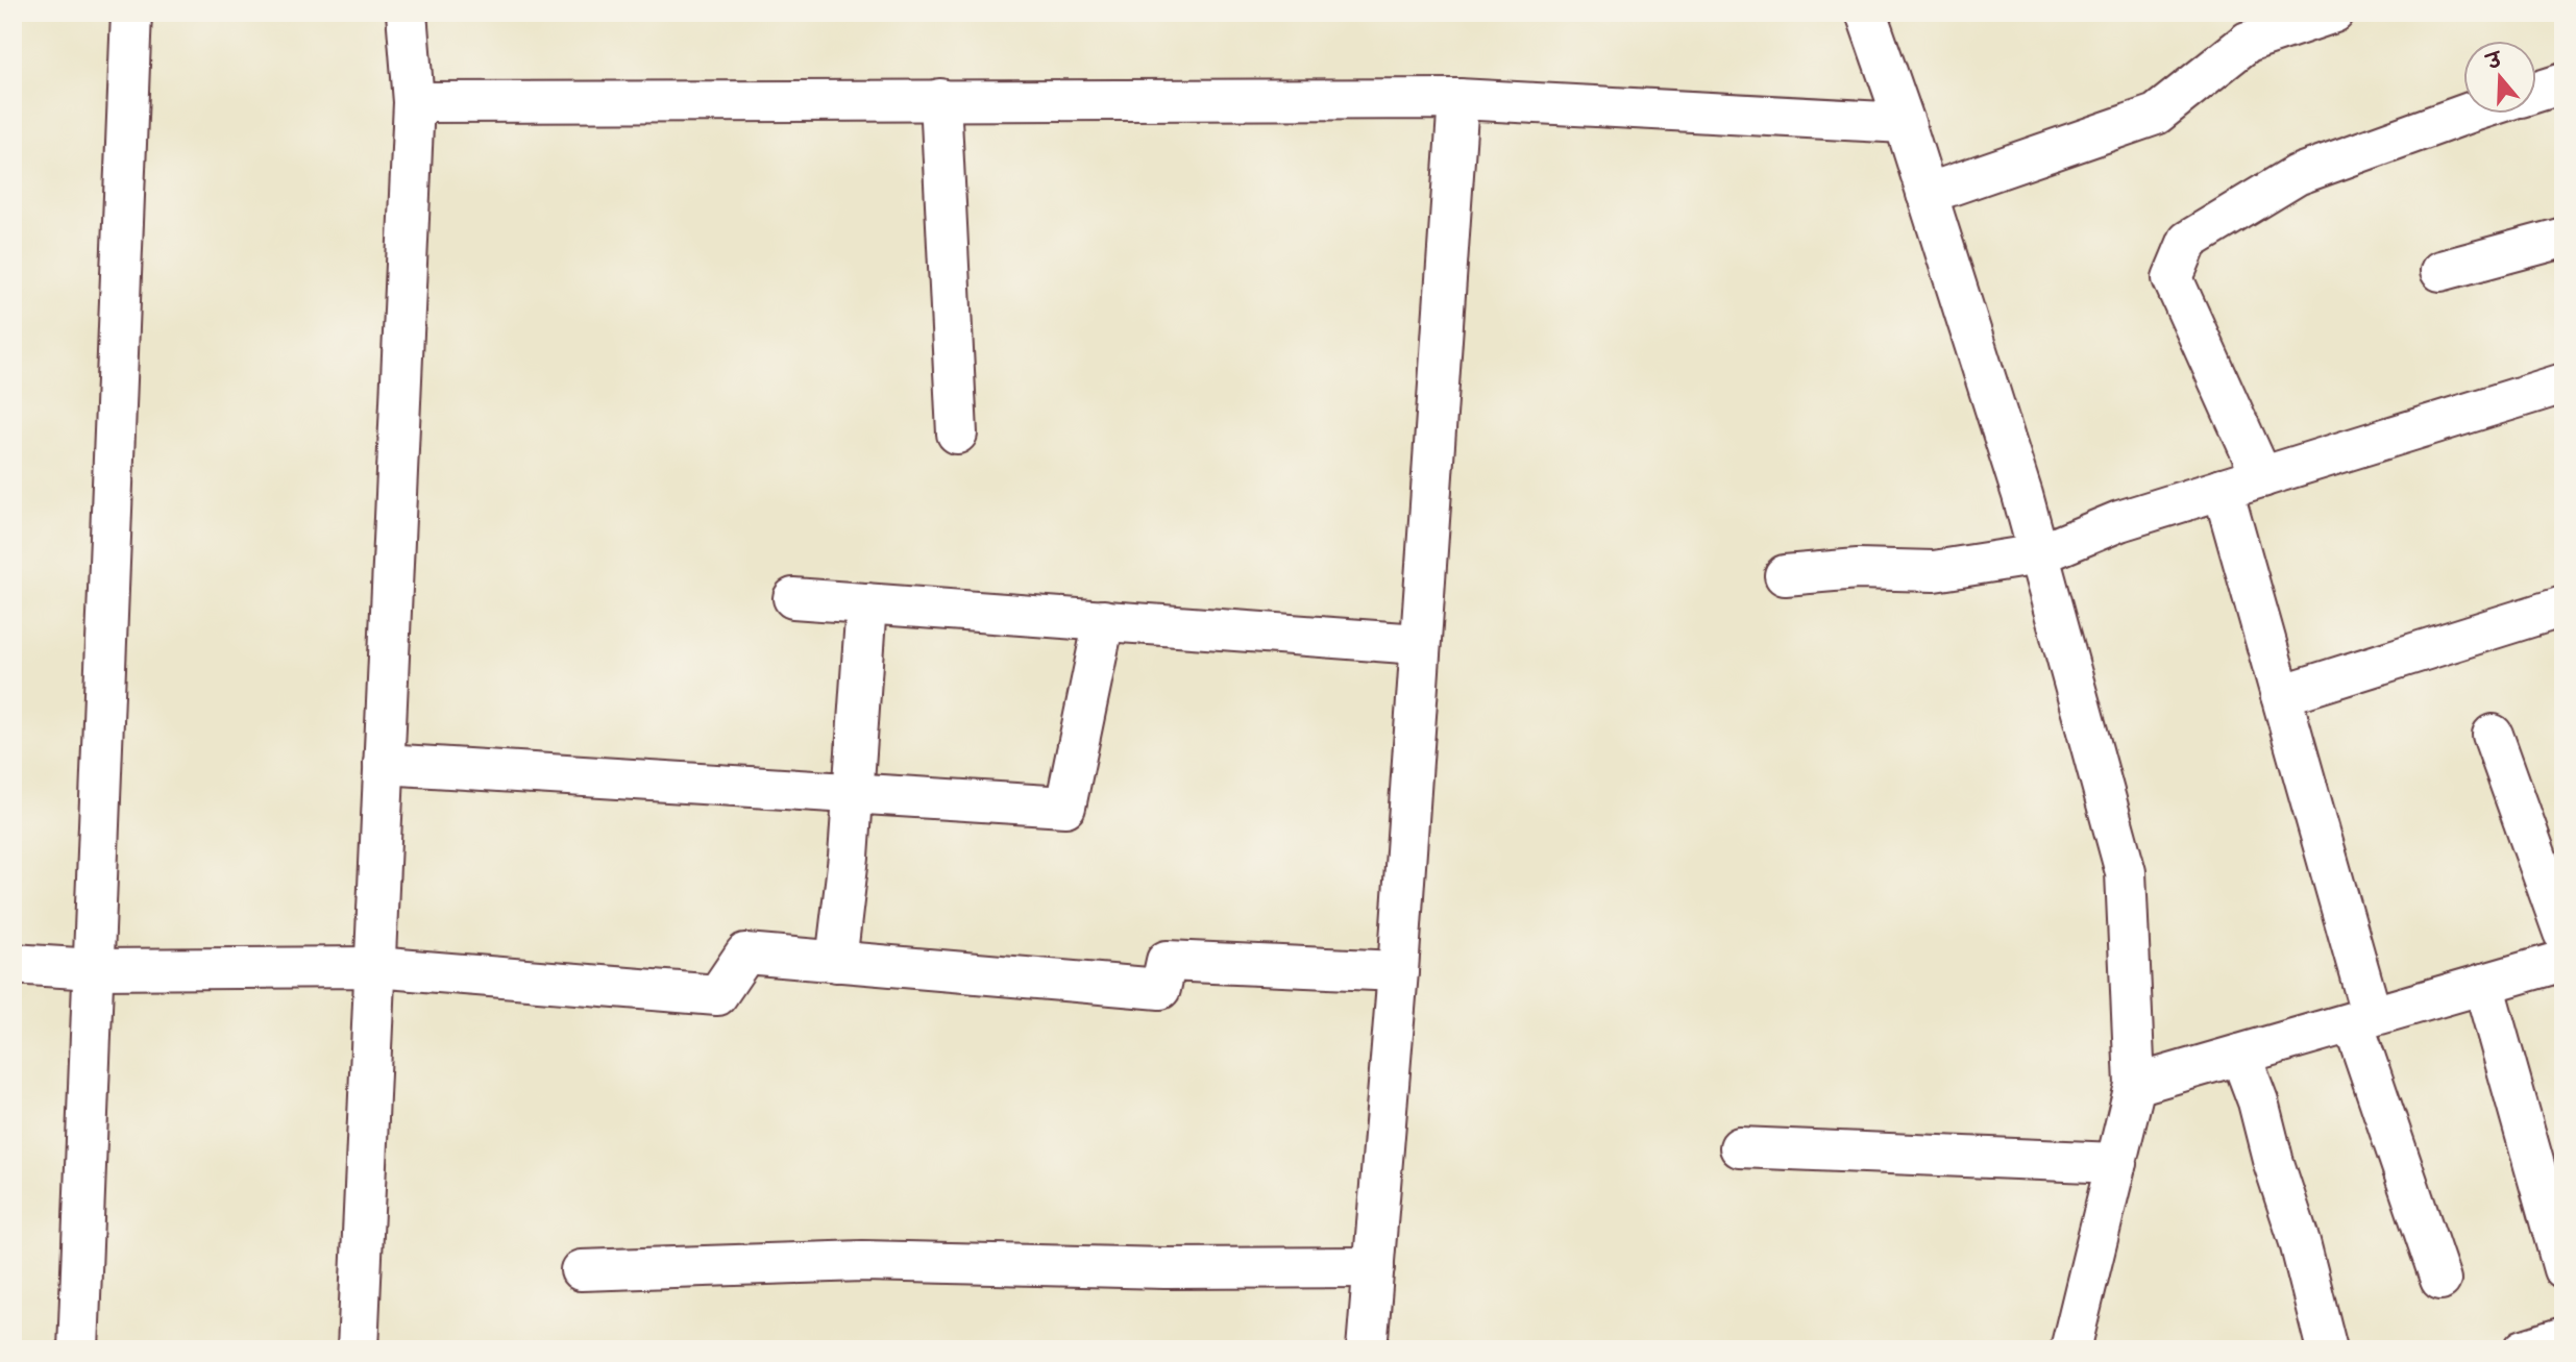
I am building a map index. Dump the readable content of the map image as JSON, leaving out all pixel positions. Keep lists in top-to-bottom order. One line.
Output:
{"north":"top"}
